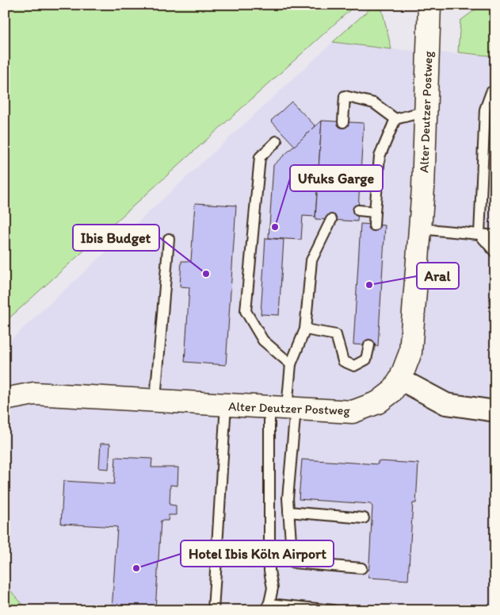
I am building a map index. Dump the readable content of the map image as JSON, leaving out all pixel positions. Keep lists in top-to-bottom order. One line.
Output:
{"streets":{"street":["Alter Deutzer Postweg"]},"places":["Ufuks Garge","Ibis Budget","Aral","Hotel Ibis Köln Airport"]}
